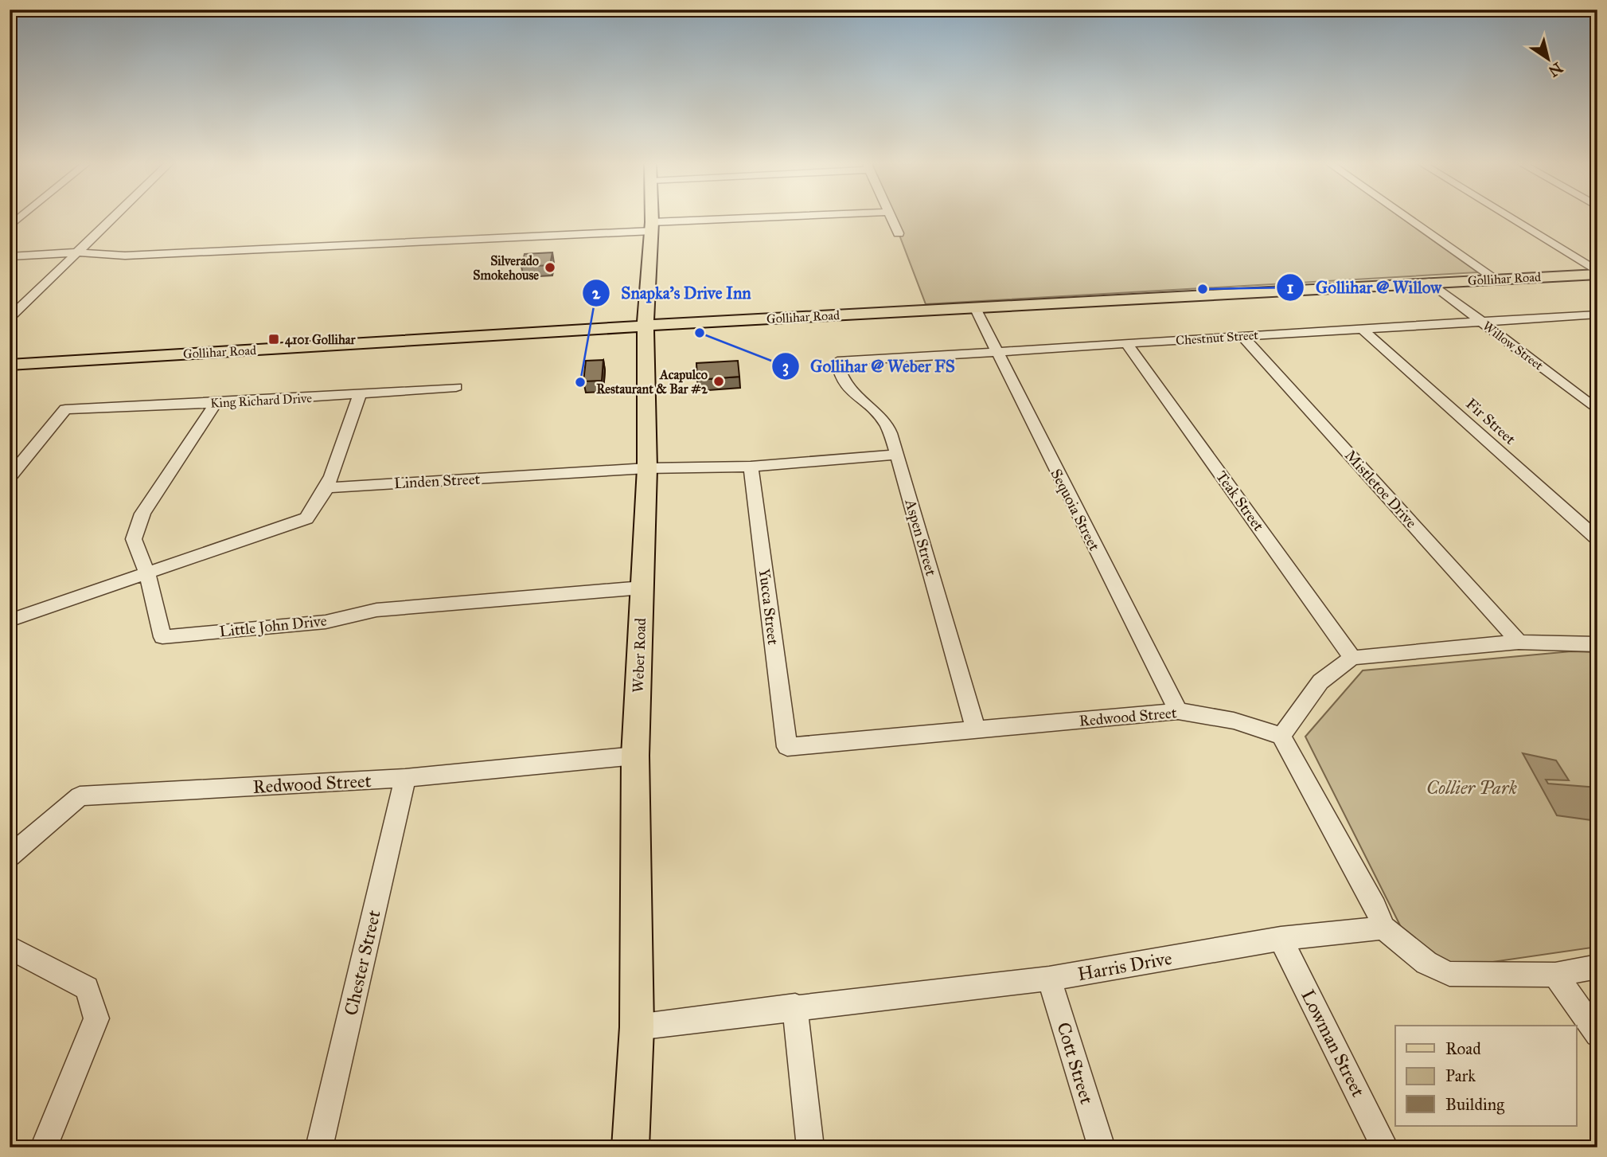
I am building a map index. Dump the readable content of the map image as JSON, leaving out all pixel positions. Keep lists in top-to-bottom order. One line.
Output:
{"streets":{"main road":["Gollihar Road","Weber Road"],"street":["Chestnut Street","Willow Street","King Richard Drive","Fir Street","Linden Street","Mistletoe Drive","Teak Street","Sequoia Street","Aspen Street","Yucca Street","Little John Drive","Redwood Street","Chester Street","Harris Drive","Lowman Street","Cott Street"]},"crossings":[["Gollihar Road","Willow Street"],["Gollihar Road","Sequoia Street"],["Gollihar Road","Weber Road"],["Chestnut Street","Willow Street"],["Chestnut Street","Fir Street"],["Chestnut Street","Mistletoe Drive"],["Chestnut Street","Teak Street"],["Chestnut Street","Sequoia Street"],["Chestnut Street","Aspen Street"],["King Richard Drive","Little John Drive"],["Linden Street","Aspen Street"],["Linden Street","Yucca Street"],["Linden Street","Weber Road"],["Sequoia Street","Redwood Street"],["Aspen Street","Redwood Street"],["Yucca Street","Redwood Street"],["Little John Drive","Weber Road"],["Weber Road","Redwood Street"],["Weber Road","Harris Drive"],["Redwood Street","Chester Street"],["Harris Drive","Lowman Street"],["Harris Drive","Cott Street"]],"parks":["Collier Park"],"places":{"other":["Silverado Smokehouse","Gollihar @ Willow","Gollihar @ Weber FS","Acapulco Restaurant & Bar #2","Snapka's Drive Inn"],"transit":["4101 Gollihar"]},"legend":["Road","Park","Building"],"north":"bottom right"}
